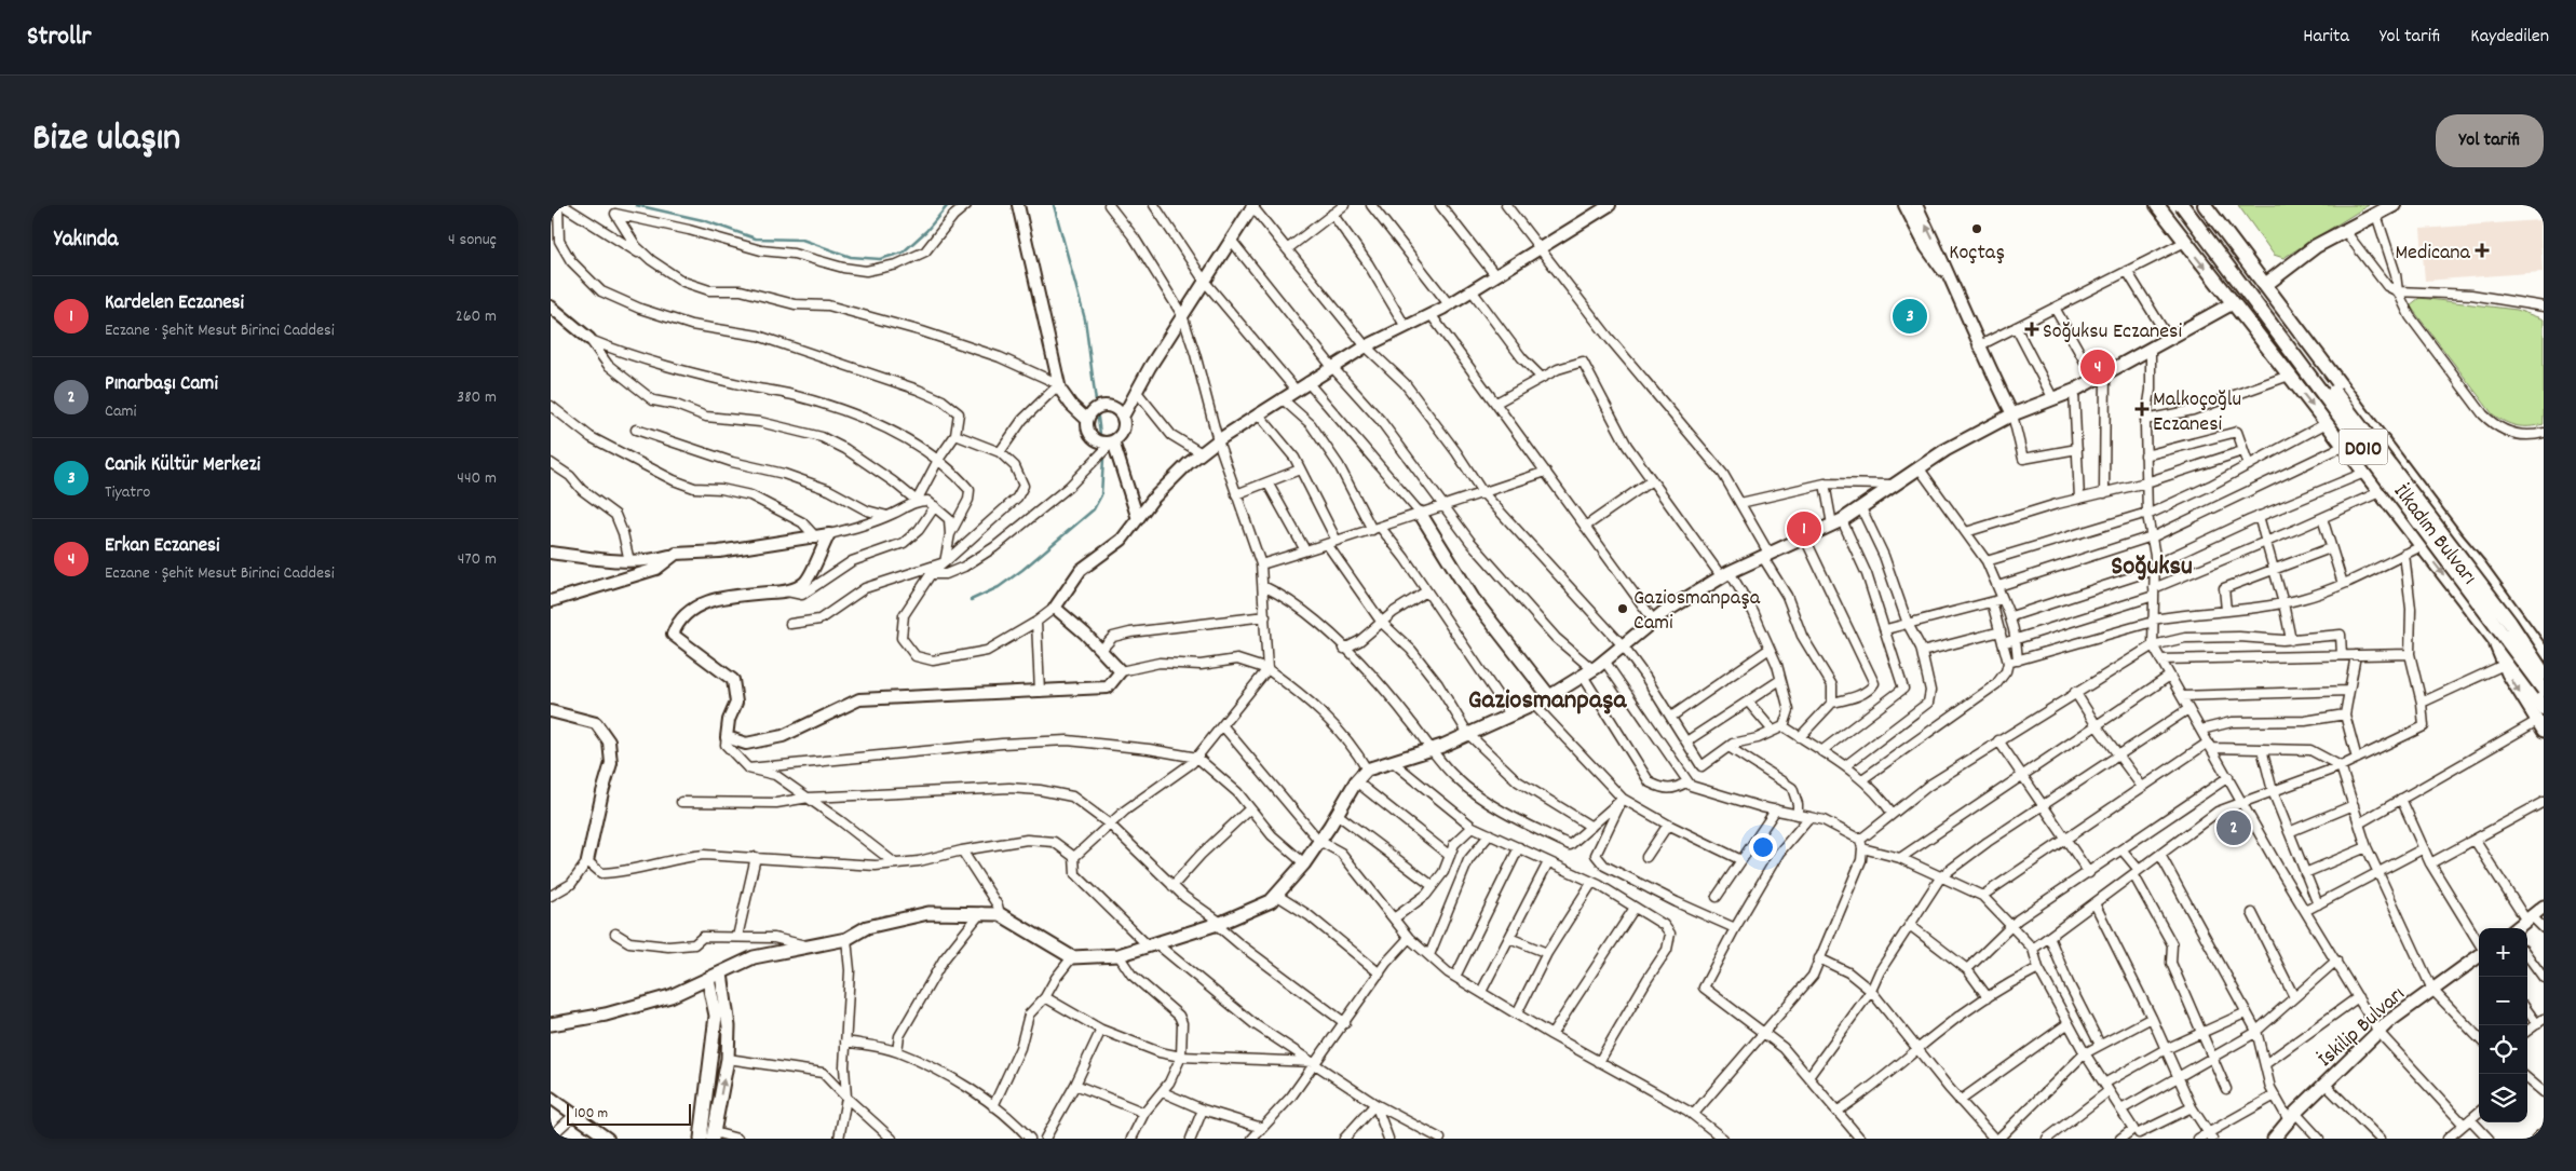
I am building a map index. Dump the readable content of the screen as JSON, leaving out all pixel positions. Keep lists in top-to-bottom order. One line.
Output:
{"streets":{"main road":["D010","İlkadım Bulvarı","İskilip Bulvarı"]},"districts":["Soğuksu","Gaziosmanpaşa"],"places":{"other":["Koçtaş","Gaziosmanpaşa Cami"],"health":["Medicana","Soğuksu Eczanesi","Malkoçoğlu Eczanesi"]},"scale_bar":"100 m","page":{"header":"Strollr","nav":["Harita","Yol tarifi","Kaydedilen"],"title":"Bize ulaşın","buttons":"Yol tarifi","heading":["Yakında","4 sonuç"],"list":[{"mark":"1","name":"Kardelen Eczanesi","note":"Eczane · Şehit Mesut Birinci Caddesi","value":"260 m"},{"mark":"2","name":"Pınarbaşı Cami","note":"Cami","value":"380 m"},{"mark":"3","name":"Canik Kültür Merkezi","note":"Tiyatro","value":"440 m"},{"mark":"4","name":"Erkan Eczanesi","note":"Eczane · Şehit Mesut Birinci Caddesi","value":"470 m"}],"pins":["3","4","1","2"],"map_buttons":["+","−"],"scale":"100 m"}}
